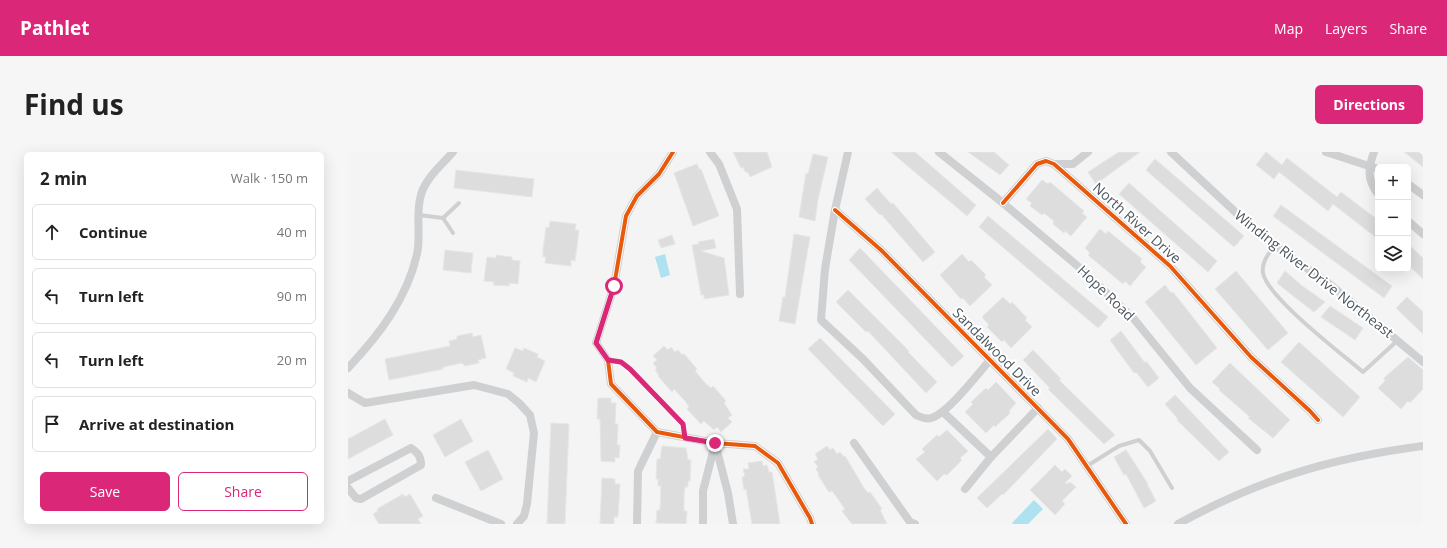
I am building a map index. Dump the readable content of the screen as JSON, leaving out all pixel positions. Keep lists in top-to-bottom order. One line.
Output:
{"streets":{"street":["North River Drive","Winding River Drive Northeast","Hope Road","Sandalwood Drive"]},"page":{"header":"Pathlet","nav":["Map","Layers","Share"],"title":"Find us","buttons":["Directions",["Save","Share"]],"heading":["2 min","Walk · 150 m"],"map_buttons":["+","−"],"list":[["Continue","40 m"],["Turn left","90 m"],["Turn left","20 m"],"Arrive at destination"]}}
